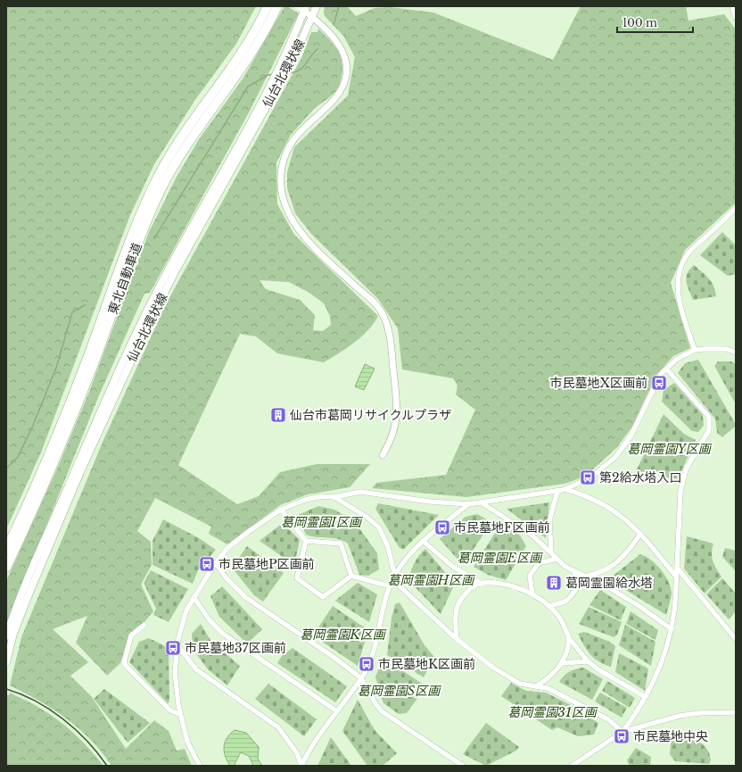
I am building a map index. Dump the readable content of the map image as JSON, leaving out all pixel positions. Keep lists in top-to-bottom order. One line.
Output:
{"streets":{"highway":["東北自動車道"],"main road":["仙台北環状線"]},"parks":["葛岡霊園Y区画","葛岡霊園I区画","葛岡霊園E区画","葛岡霊園H区画","葛岡霊園K区画","葛岡霊園S区画","葛岡霊園31区画"],"places":{"bus stop":["市民墓地X区画前","第2給水塔入口","市民墓地F区画前","市民墓地P区画前","市民墓地37区画前","市民墓地K区画前","市民墓地中央"],"building":["仙台市葛岡リサイクルプラザ","葛岡霊園給水塔"]},"scale_bar":"100 m"}
